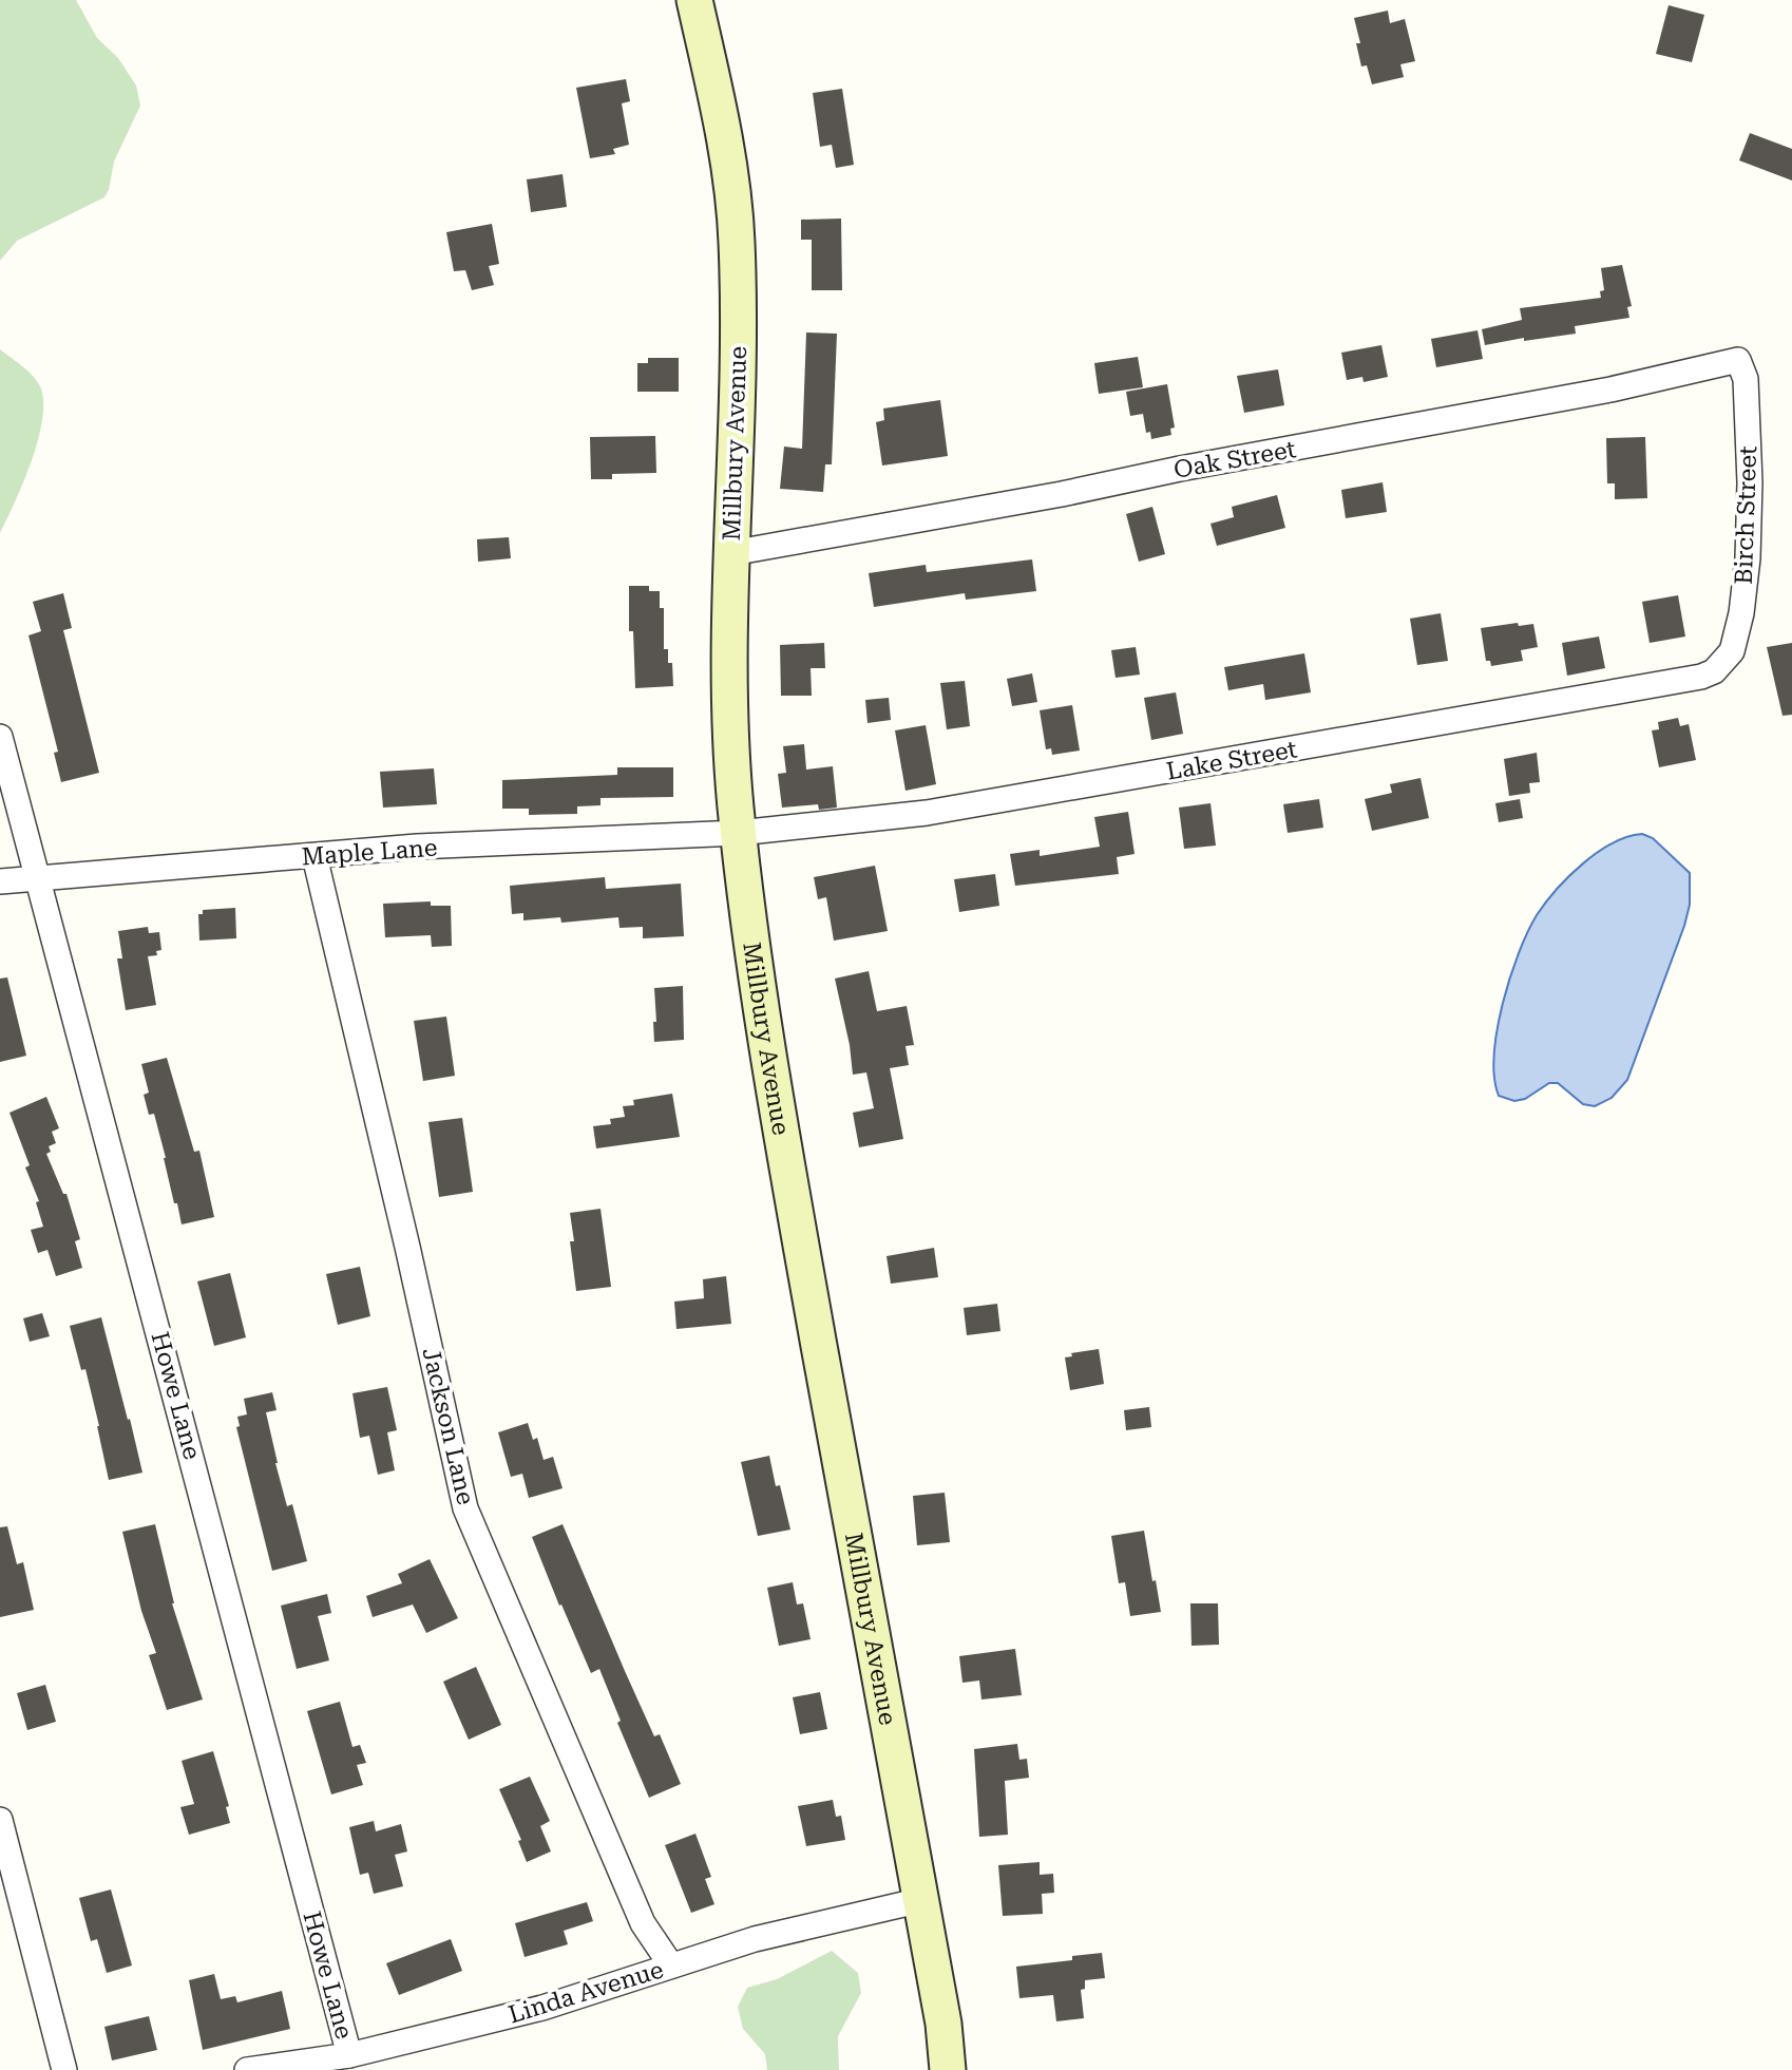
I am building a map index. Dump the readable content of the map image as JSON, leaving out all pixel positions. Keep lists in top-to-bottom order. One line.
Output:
{"streets":{"main road":["Millbury Avenue"],"street":["Oak Street","Birch Street","Lake Street","Maple Lane","Howe Lane","Jackson Lane","Linda Avenue"]},"crossings":[["Millbury Avenue","Oak Street"],["Millbury Avenue","Lake Street"],["Millbury Avenue","Maple Lane"],["Millbury Avenue","Linda Avenue"],["Oak Street","Birch Street"],["Birch Street","Lake Street"],["Lake Street","Maple Lane"],["Maple Lane","Howe Lane"],["Maple Lane","Jackson Lane"],["Howe Lane","Linda Avenue"],["Jackson Lane","Linda Avenue"]]}
